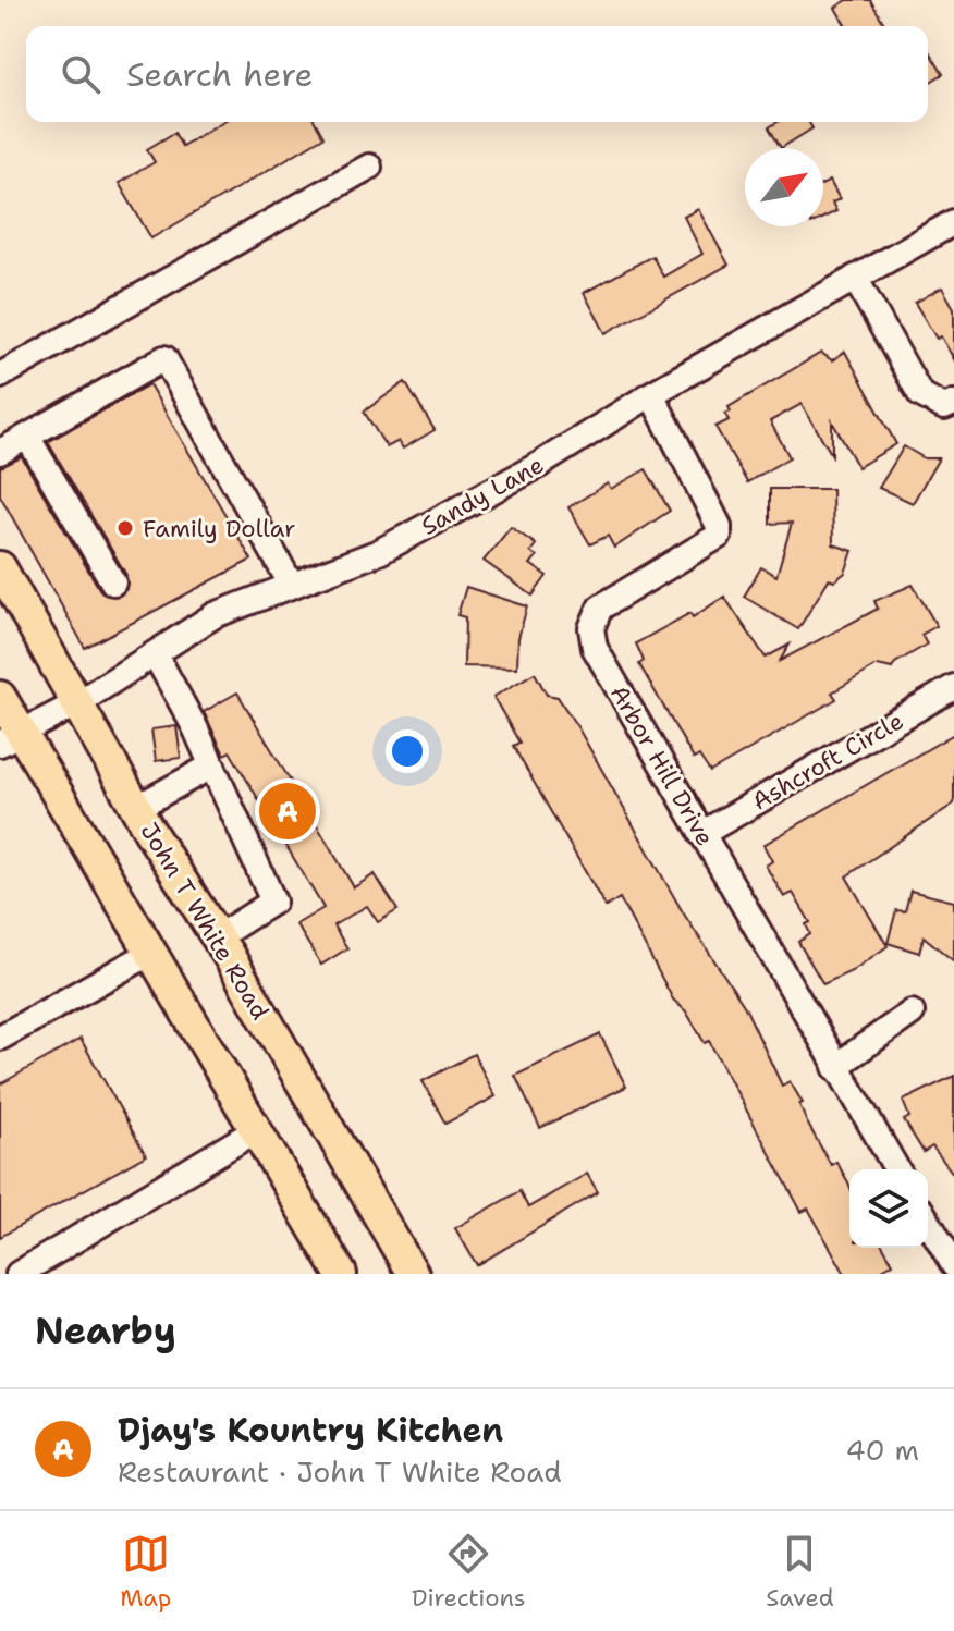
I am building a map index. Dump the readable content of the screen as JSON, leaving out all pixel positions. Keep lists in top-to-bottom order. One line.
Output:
{"streets":{"main road":["John T White Road"],"street":["Sandy Lane","Ashcroft Circle","Arbor Hill Drive"]},"crossings":[["Sandy Lane","Arbor Hill Drive"],["Sandy Lane","John T White Road"],["Ashcroft Circle","Arbor Hill Drive"]],"places":["Family Dollar"],"north":"top right","page":{"search":"Search here","pins":"A","heading":"Nearby","list":[{"mark":"A","name":"Djay's Kountry Kitchen","note":"Restaurant · John T White Road","value":"40 m"}],"nav":["Map","Directions","Saved"]}}
